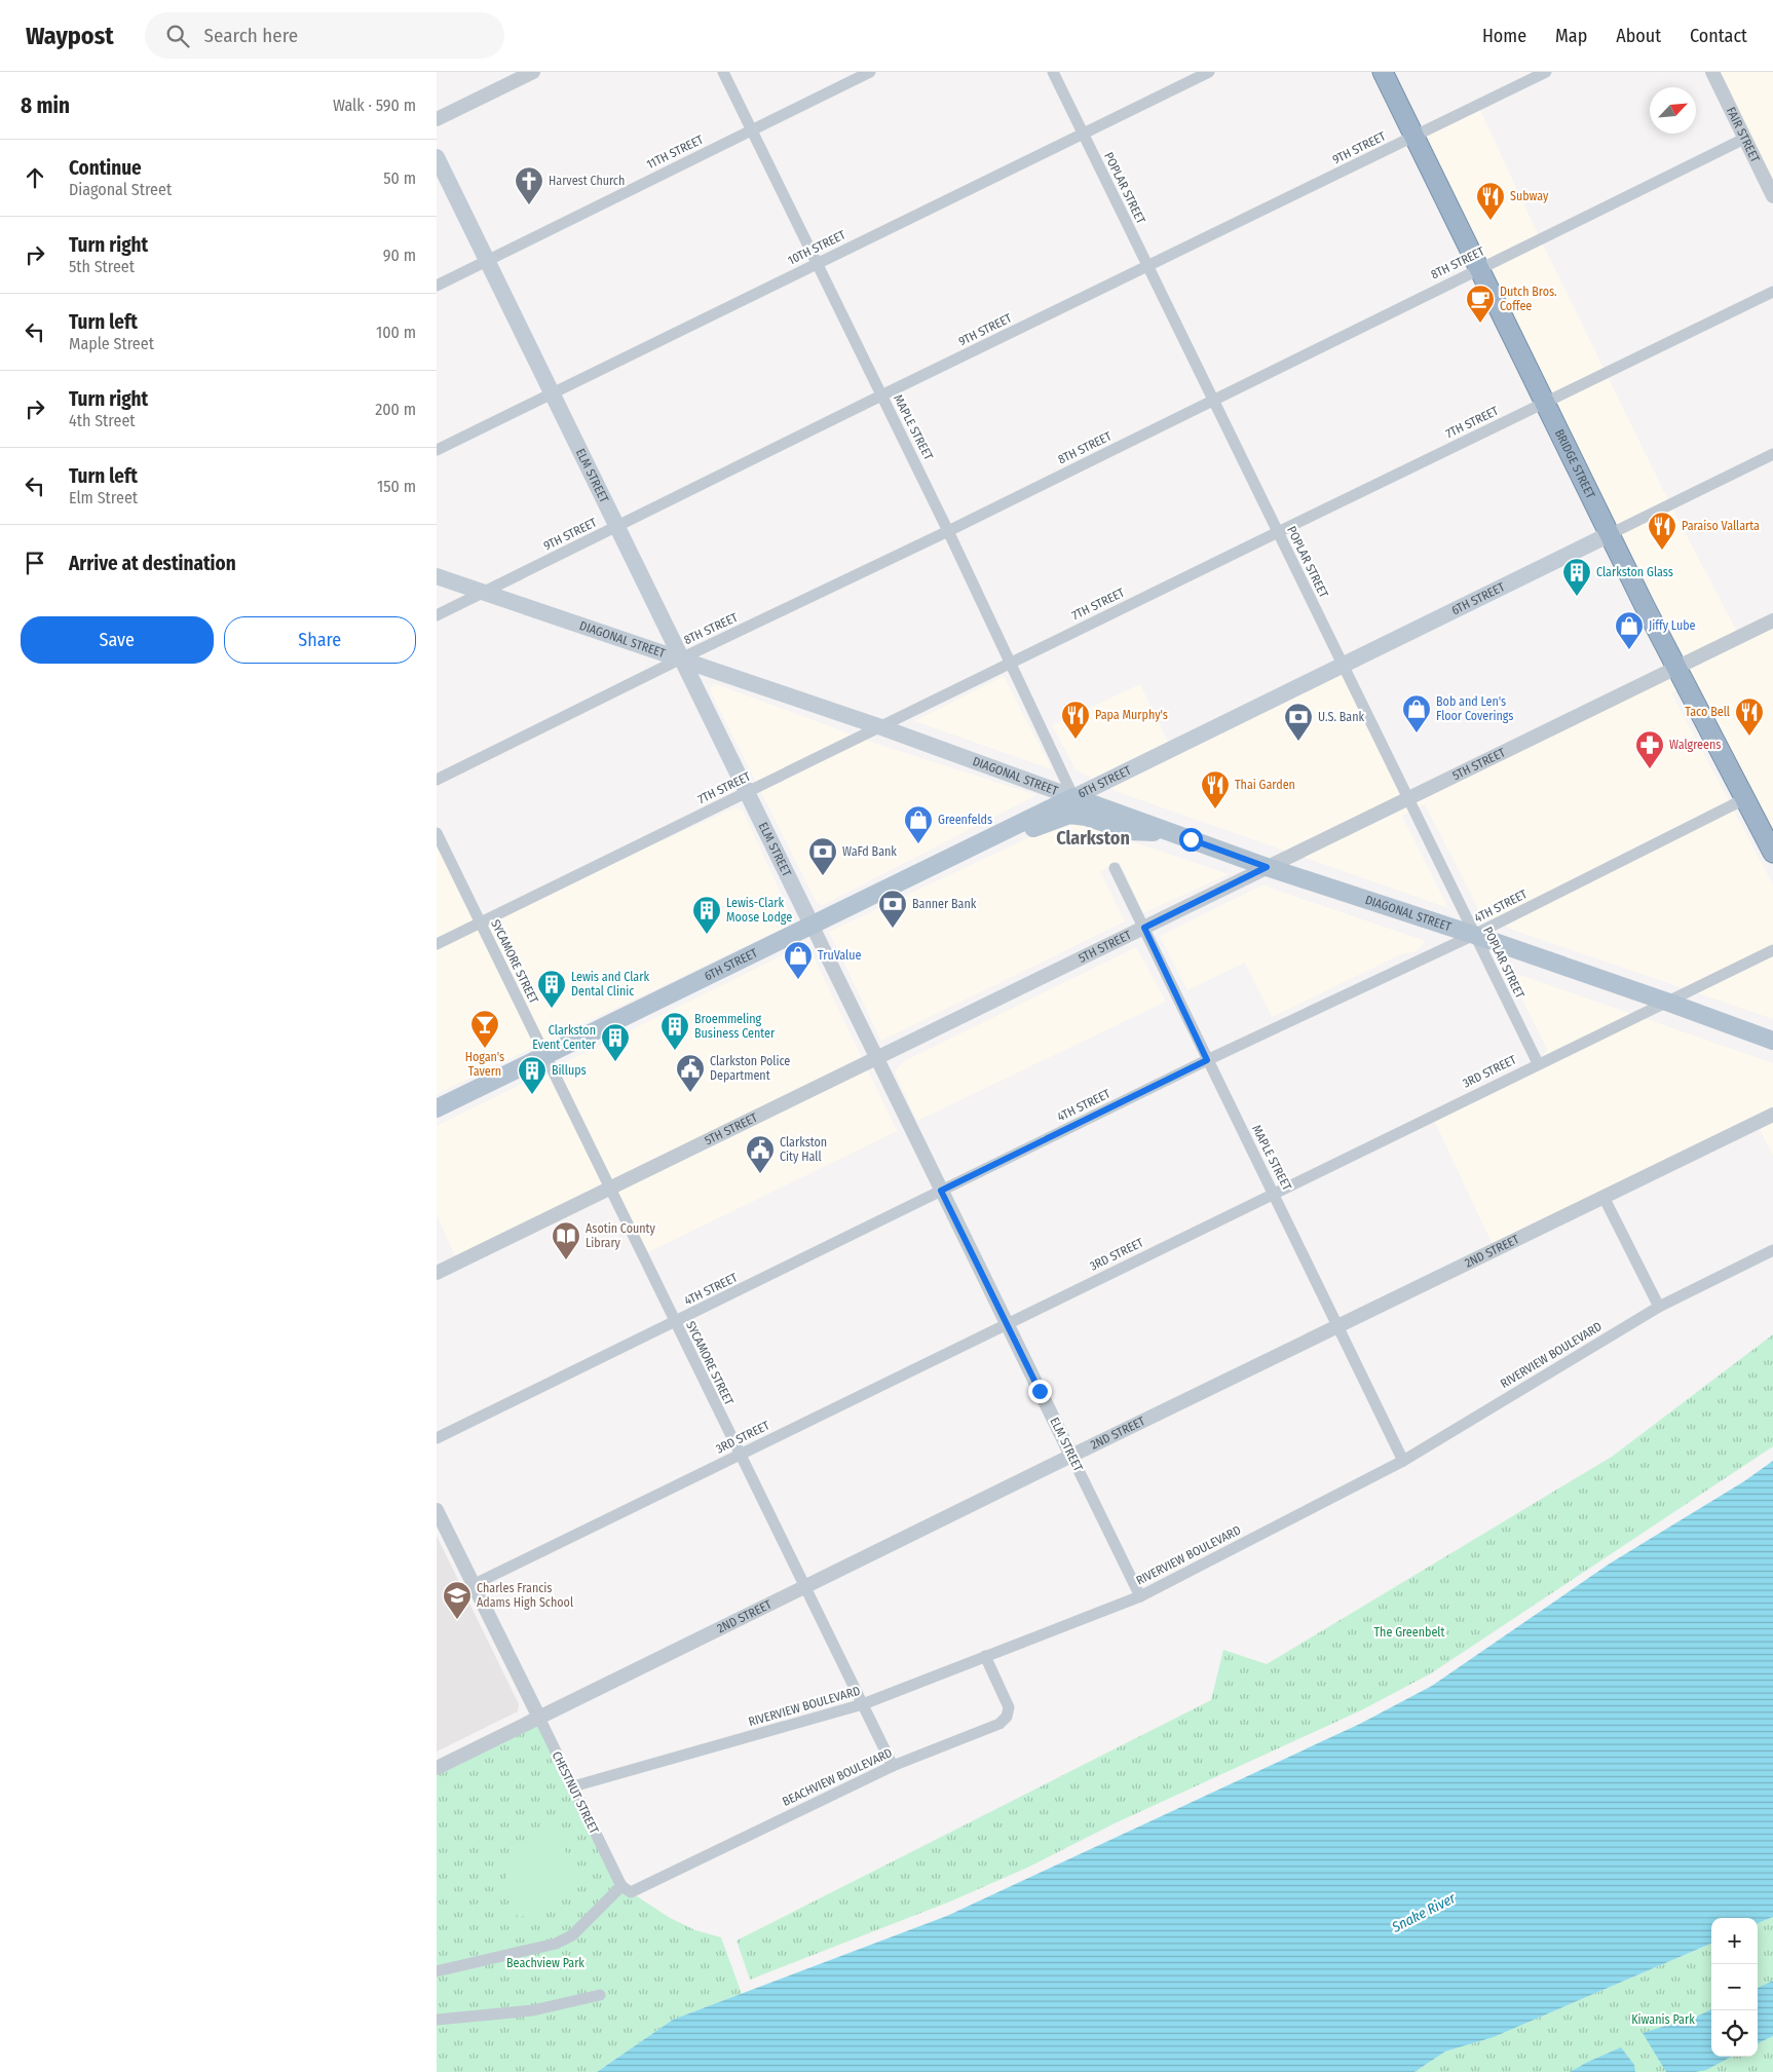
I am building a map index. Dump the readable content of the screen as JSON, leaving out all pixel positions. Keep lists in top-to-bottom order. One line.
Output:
{"streets":{"highway":["BRIDGE STREET"],"main road":["ELM STREET","6TH STREET","DIAGONAL STREET"],"street":["FAIR STREET","9TH STREET","11TH STREET","POPLAR STREET","10TH STREET","8TH STREET","7TH STREET","MAPLE STREET","5TH STREET","4TH STREET","SYCAMORE STREET","3RD STREET","2ND STREET","RIVERVIEW BOULEVARD","BEACHVIEW BOULEVARD","CHESTNUT STREET"]},"crossings":[["FAIR STREET","8TH STREET"],["9TH STREET","POPLAR STREET"],["9TH STREET","MAPLE STREET"],["9TH STREET","BRIDGE STREET"],["9TH STREET","ELM STREET"],["9TH STREET","DIAGONAL STREET"],["11TH STREET","MAPLE STREET"],["11TH STREET","ELM STREET"],["POPLAR STREET","10TH STREET"],["POPLAR STREET","8TH STREET"],["POPLAR STREET","7TH STREET"],["POPLAR STREET","6TH STREET"],["POPLAR STREET","DIAGONAL STREET"],["POPLAR STREET","5TH STREET"],["POPLAR STREET","4TH STREET"],["POPLAR STREET","3RD STREET"],["10TH STREET","MAPLE STREET"],["10TH STREET","ELM STREET"],["8TH STREET","MAPLE STREET"],["8TH STREET","BRIDGE STREET"],["8TH STREET","ELM STREET"],["8TH STREET","DIAGONAL STREET"],["7TH STREET","MAPLE STREET"],["7TH STREET","BRIDGE STREET"],["7TH STREET","ELM STREET"],["7TH STREET","DIAGONAL STREET"],["7TH STREET","SYCAMORE STREET"],["MAPLE STREET","6TH STREET"],["MAPLE STREET","DIAGONAL STREET"],["MAPLE STREET","5TH STREET"],["MAPLE STREET","4TH STREET"],["MAPLE STREET","3RD STREET"],["MAPLE STREET","2ND STREET"],["MAPLE STREET","RIVERVIEW BOULEVARD"],["BRIDGE STREET","6TH STREET"],["BRIDGE STREET","5TH STREET"],["BRIDGE STREET","4TH STREET"],["ELM STREET","6TH STREET"],["ELM STREET","DIAGONAL STREET"],["ELM STREET","5TH STREET"],["ELM STREET","4TH STREET"],["ELM STREET","3RD STREET"],["ELM STREET","2ND STREET"],["ELM STREET","RIVERVIEW BOULEVARD"],["6TH STREET","DIAGONAL STREET"],["6TH STREET","SYCAMORE STREET"],["DIAGONAL STREET","5TH STREET"],["DIAGONAL STREET","4TH STREET"],["DIAGONAL STREET","3RD STREET"],["5TH STREET","SYCAMORE STREET"],["4TH STREET","SYCAMORE STREET"],["SYCAMORE STREET","3RD STREET"],["SYCAMORE STREET","2ND STREET"],["SYCAMORE STREET","RIVERVIEW BOULEVARD"],["SYCAMORE STREET","BEACHVIEW BOULEVARD"],["3RD STREET","CHESTNUT STREET"],["2ND STREET","CHESTNUT STREET"],["RIVERVIEW BOULEVARD","BEACHVIEW BOULEVARD"],["RIVERVIEW BOULEVARD","CHESTNUT STREET"],["BEACHVIEW BOULEVARD","CHESTNUT STREET"]],"districts":["Clarkston"],"water":["Snake River"],"parks":["The Greenbelt","Beachview Park","Kiwanis Park"],"places":{"church":["Harvest Church"],"restaurant":["Subway","Paraiso Vallarta","Taco Bell","Papa Murphy's","Thai Garden"],"cafe":["Dutch Bros. Coffee"],"building":["Clarkston Glass","Lewis-Clark Moose Lodge","Lewis and Clark Dental Clinic","Broemmeling Business Center","Clarkston Event Center","Billups"],"shop":["Jiffy Lube","Bob and Len's Floor Coverings","Greenfelds","TruValue"],"bank":["U.S. Bank","WaFd Bank","Banner Bank"],"pharmacy":["Walgreens"],"bar":["Hogan's Tavern"],"public building":["Clarkston Police Department","Clarkston City Hall"],"library":["Asotin County Library"],"school or university":["Charles Francis Adams High School"]},"north":"top right","page":{"header":"Waypost","search":"Search here","nav":["Home","Map","About","Contact"],"heading":["8 min","Walk · 590 m"],"list":[["Continue","Diagonal Street","50 m"],["Turn right","5th Street","90 m"],["Turn left","Maple Street","100 m"],["Turn right","4th Street","200 m"],["Turn left","Elm Street","150 m"],"Arrive at destination"],"buttons":["Save","Share"],"map_buttons":["+","−"]}}
